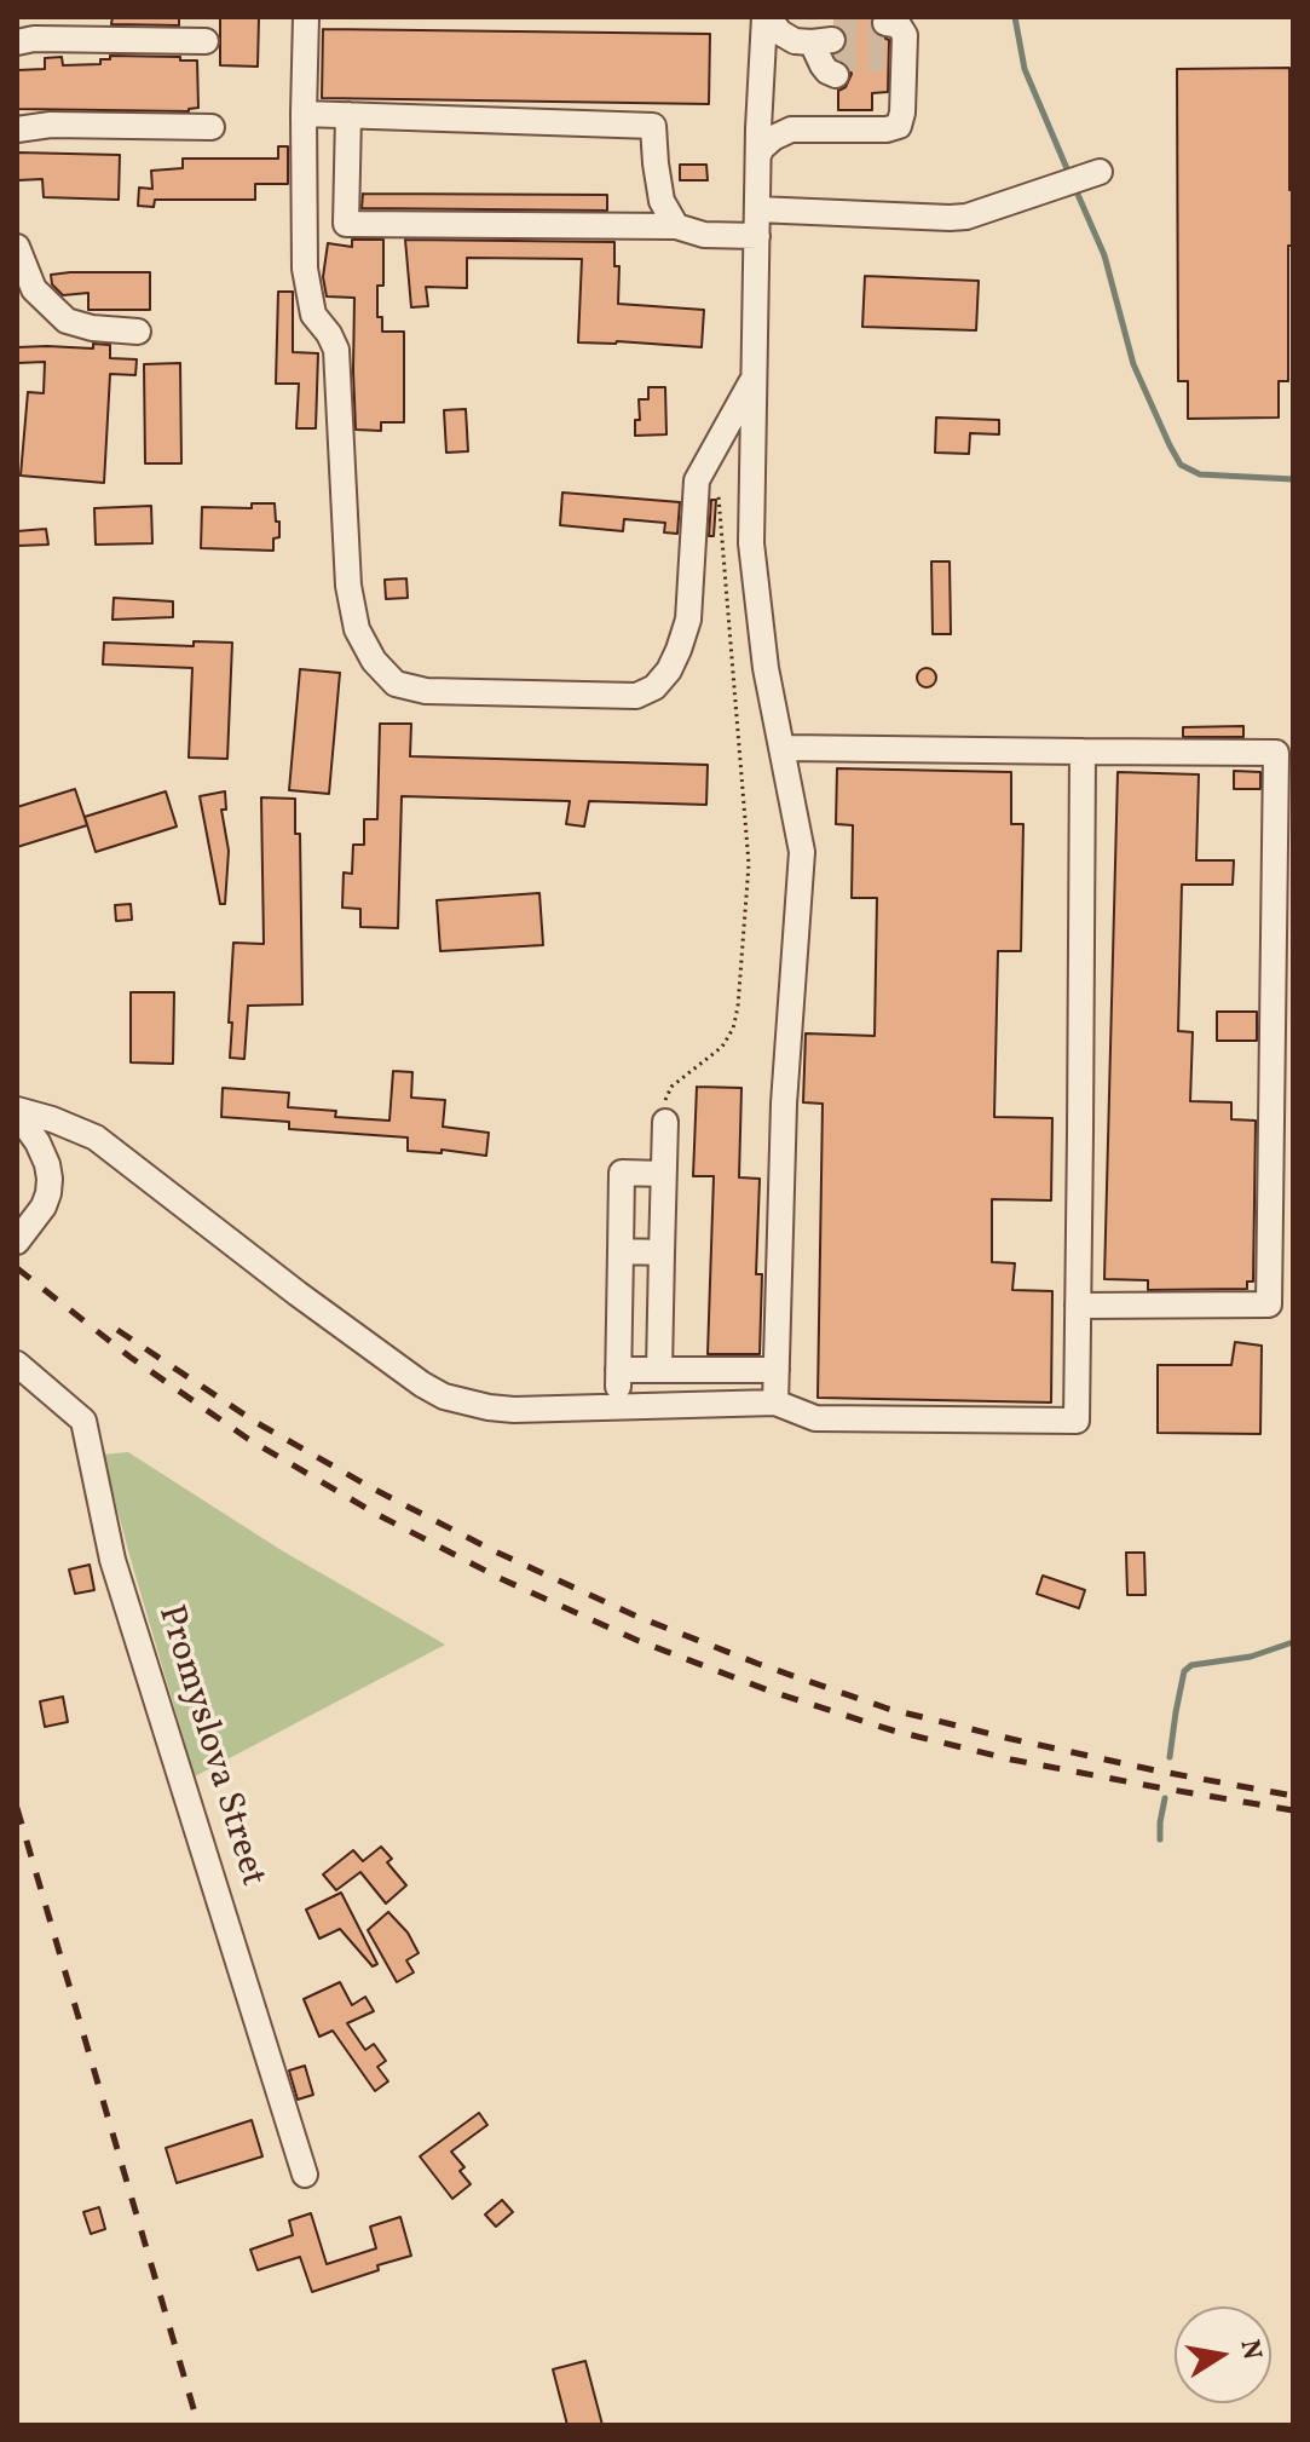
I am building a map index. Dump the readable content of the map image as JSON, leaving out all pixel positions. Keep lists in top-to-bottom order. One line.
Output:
{"streets":{"street":["Promyslova Street"]},"north":"right"}
